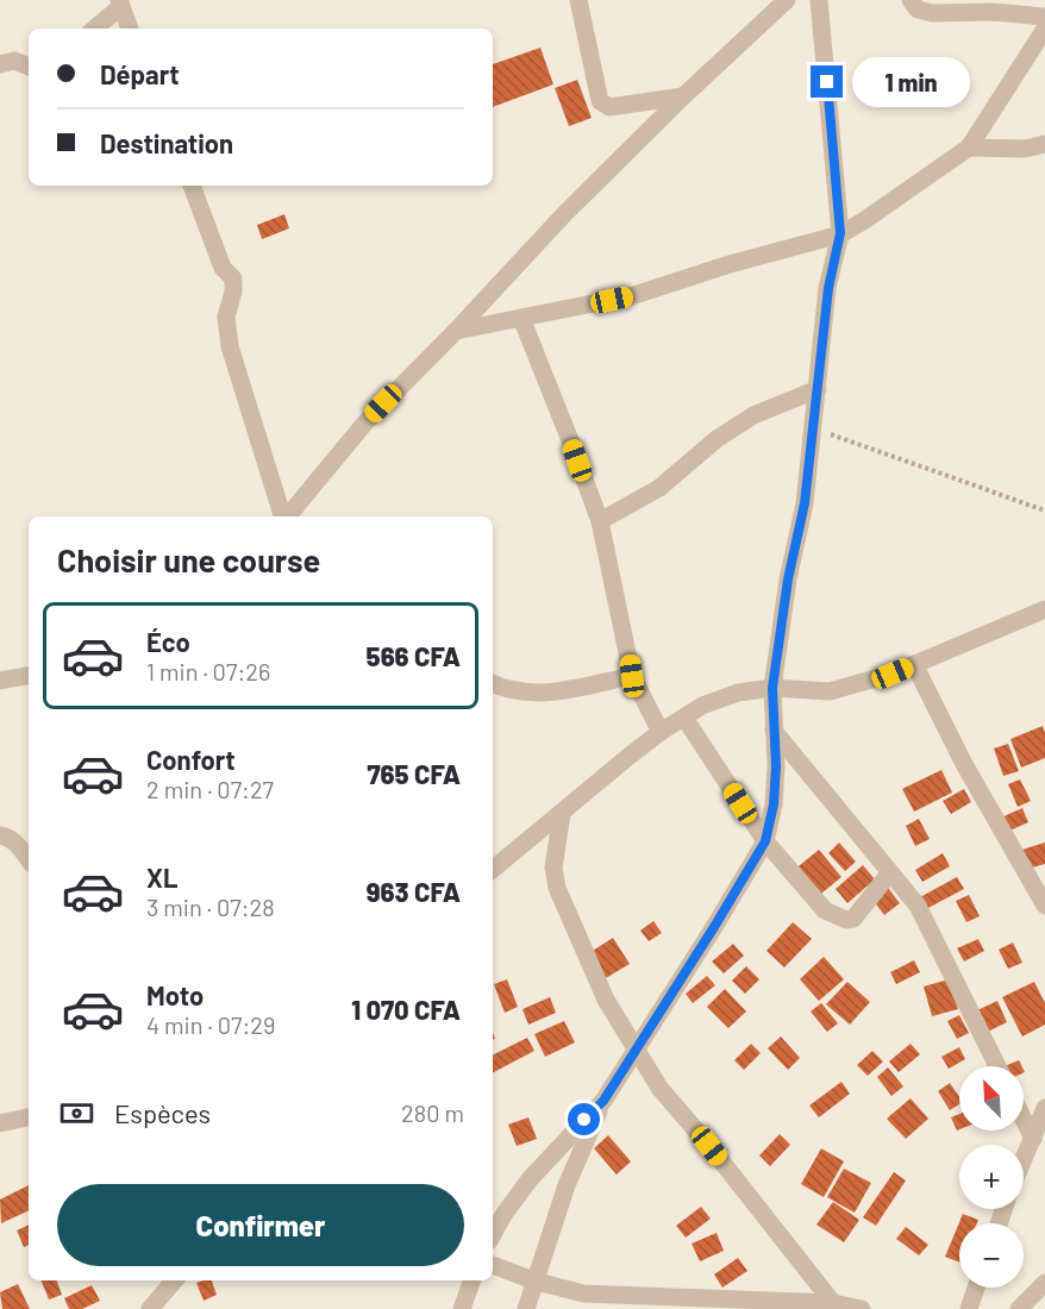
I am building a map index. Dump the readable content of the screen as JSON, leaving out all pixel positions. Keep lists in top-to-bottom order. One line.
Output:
{"north":"top left","page":{"banner":["Départ","Destination"],"bubble":"1 min","heading":"Choisir une course","list":[{"name":"Éco","note":"1 min · 07:26","value":"566 CFA"},{"name":"Confort","note":"2 min · 07:27","value":"765 CFA"},{"name":"XL","note":"3 min · 07:28","value":"963 CFA"},{"name":"Moto","note":"4 min · 07:29","value":"1 070 CFA"}],"map_buttons":["+","−"],"pay":["Espèces","280 m"],"buttons":"Confirmer"}}
